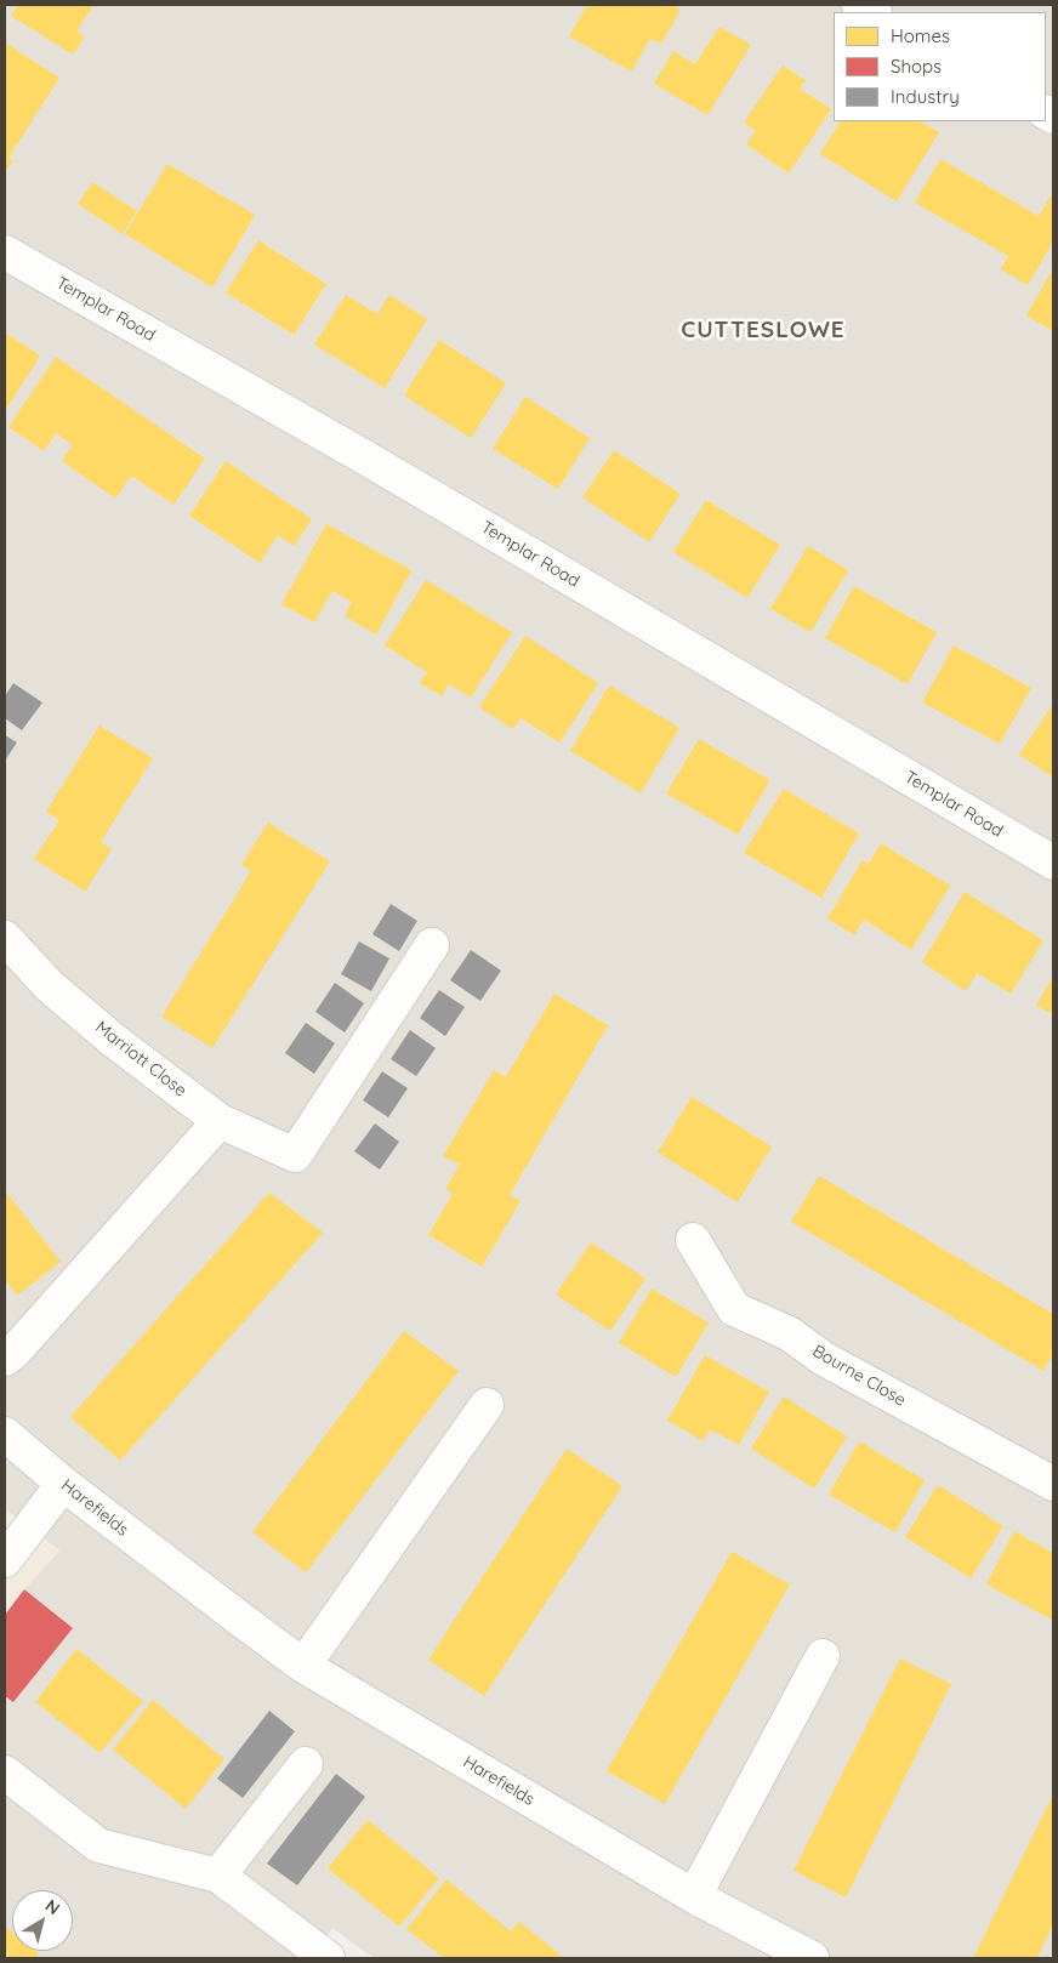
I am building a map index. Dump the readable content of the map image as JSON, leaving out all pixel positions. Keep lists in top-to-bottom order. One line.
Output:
{"streets":{"street":["Templar Road","Marriott Close","Bourne Close","Harefields"]},"districts":["CUTTESLOWE"],"legend":["Homes","Shops","Industry"],"north":"top right"}
